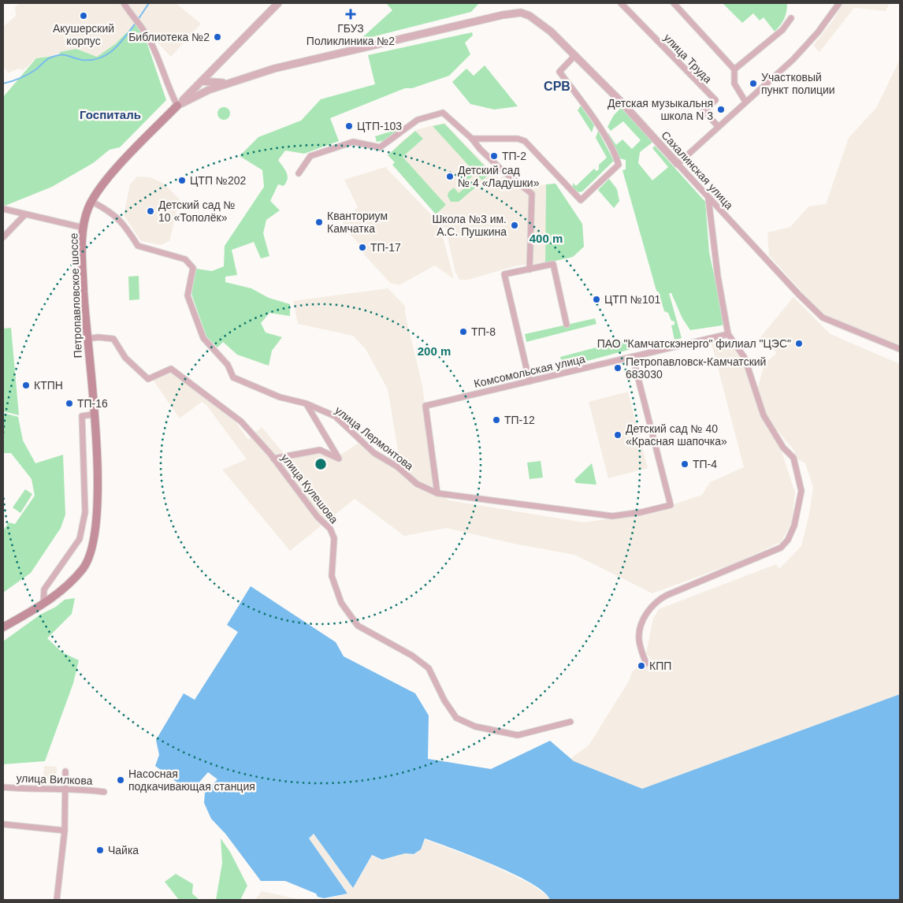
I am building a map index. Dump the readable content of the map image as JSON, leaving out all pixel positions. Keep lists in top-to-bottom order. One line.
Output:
{"streets":{"main road":["Петропавловское шоссе"],"street":["улица Труда","Сахалинская улица","Комсомольская улица","улица Лермонтова","улица Кулешова","улица Вилкова"]},"crossings":[["Сахалинская улица","Петропавловское шоссе"],["Петропавловское шоссе","улица Лермонтова"],["Петропавловское шоссе","улица Кулешова"],["Комсомольская улица","улица Лермонтова"]],"districts":["СРВ","Госпиталь"],"places":{"health":["ГБУЗ Поликлиника №2"],"other":["Акушерский корпус","Библиотека №2","Участковый пункт полиции","Детская музыкальня школа N 3","ЦТП-103","ТП-2","Детский сад № 4 «Ладушки»","ЦТП №202","Детский сад № 10 «Тополёк»","Кванториум Камчатка","Школа №3 им. А.С. Пушкина","ТП-17","ЦТП №101","ТП-8","ПАО \"Камчатскэнерго\" филиал \"ЦЭС\"","Петропавловск-Камчатский 683030","КТПН","ТП-16","ТП-12","Детский сад № 40 «Красная шапочка»","ТП-4","КПП","Насосная подкачивающая станция","Чайка"]},"rings":["400 m","200 m"]}
